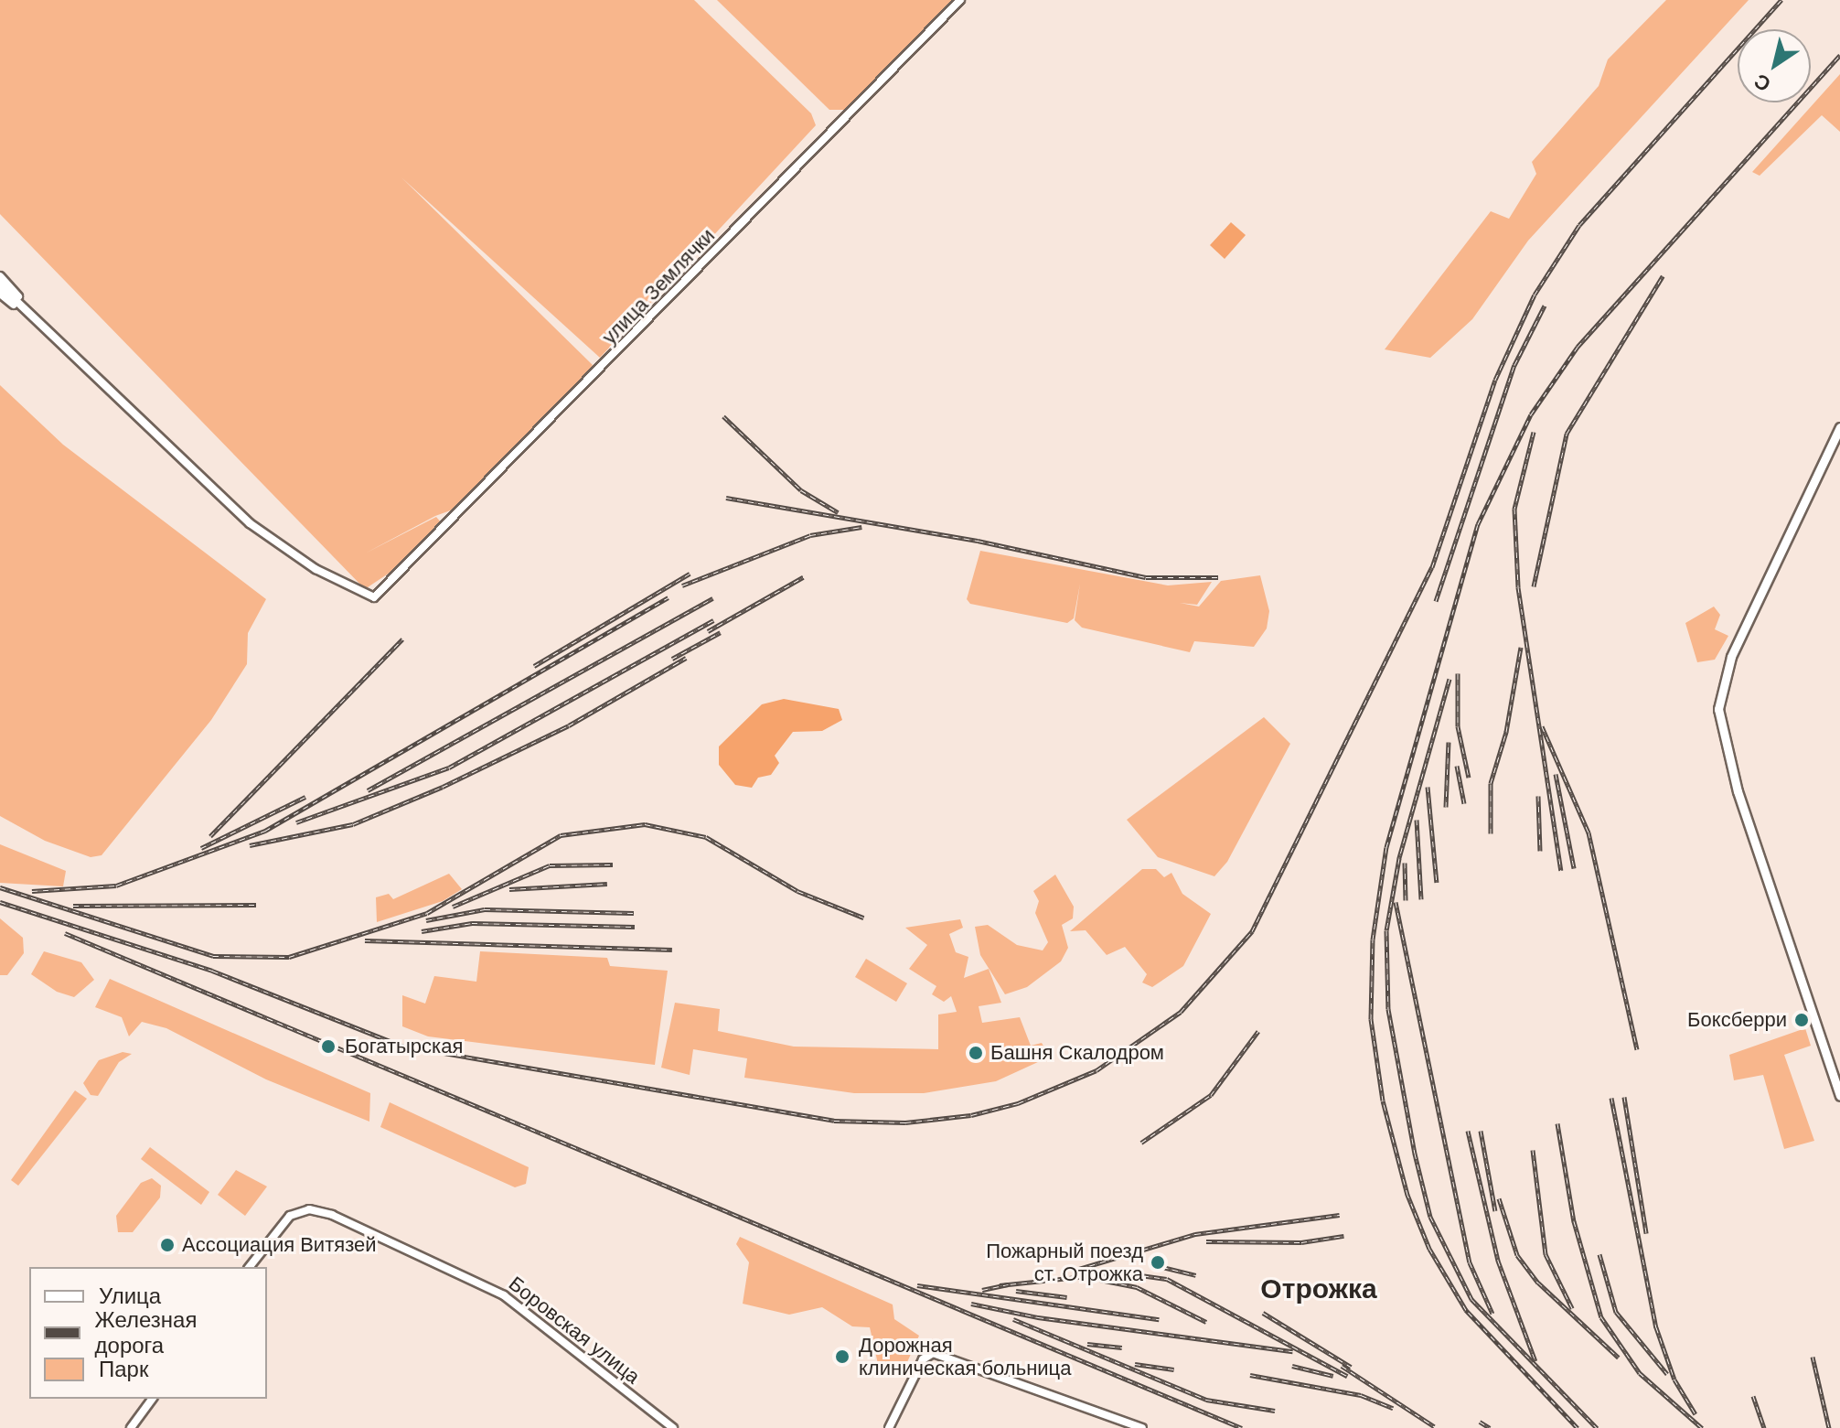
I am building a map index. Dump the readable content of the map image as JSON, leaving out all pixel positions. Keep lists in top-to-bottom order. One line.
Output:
{"streets":{"street":["улица Землячки","Боровская улица"]},"districts":["Отрожка"],"places":["Боксберри","Богатырская","Башня Скалодром","Ассоциация Витязей","Пожарный поезд ст. Отрожка","Дорожная клиническая больница"],"legend":["Улица","Железная дорога","Парк"],"north":"bottom left"}
